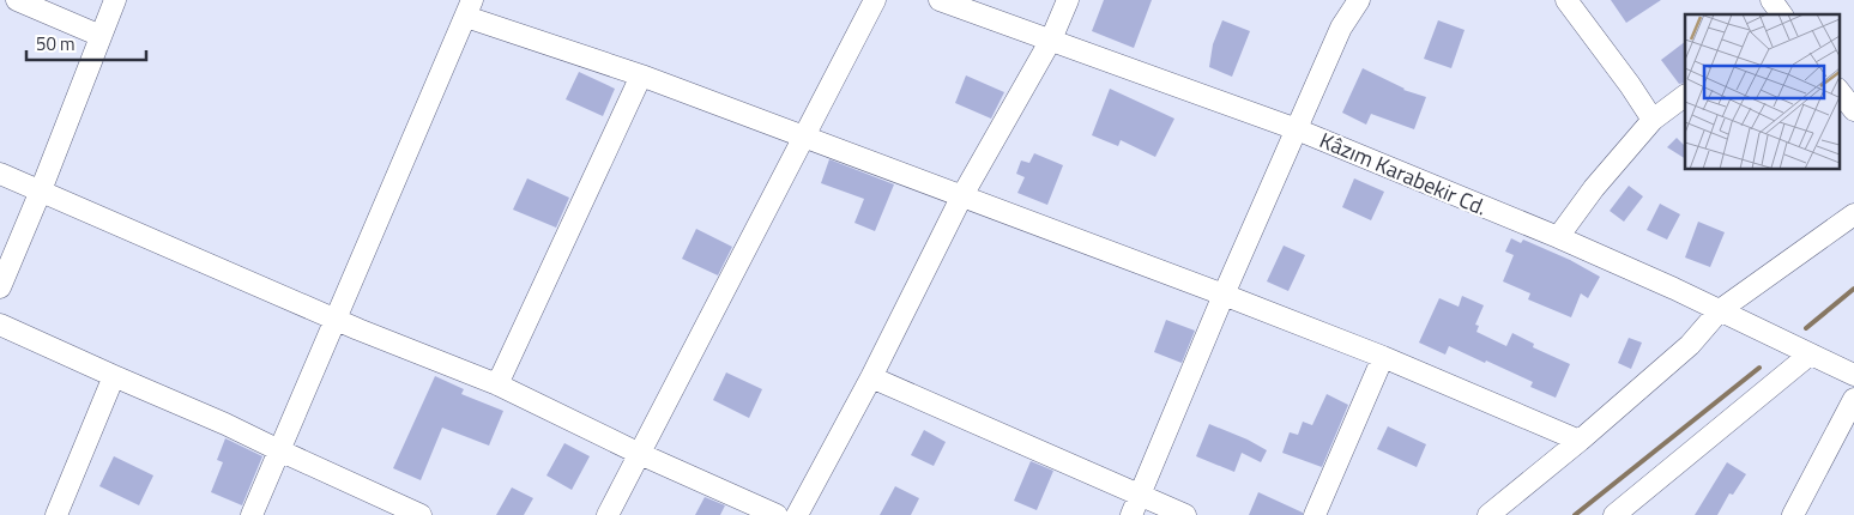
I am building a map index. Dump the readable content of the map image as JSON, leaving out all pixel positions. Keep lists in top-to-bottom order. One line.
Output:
{"streets":{"street":["Kâzım Karabekir Cd."]},"scale_bar":"50 m"}
